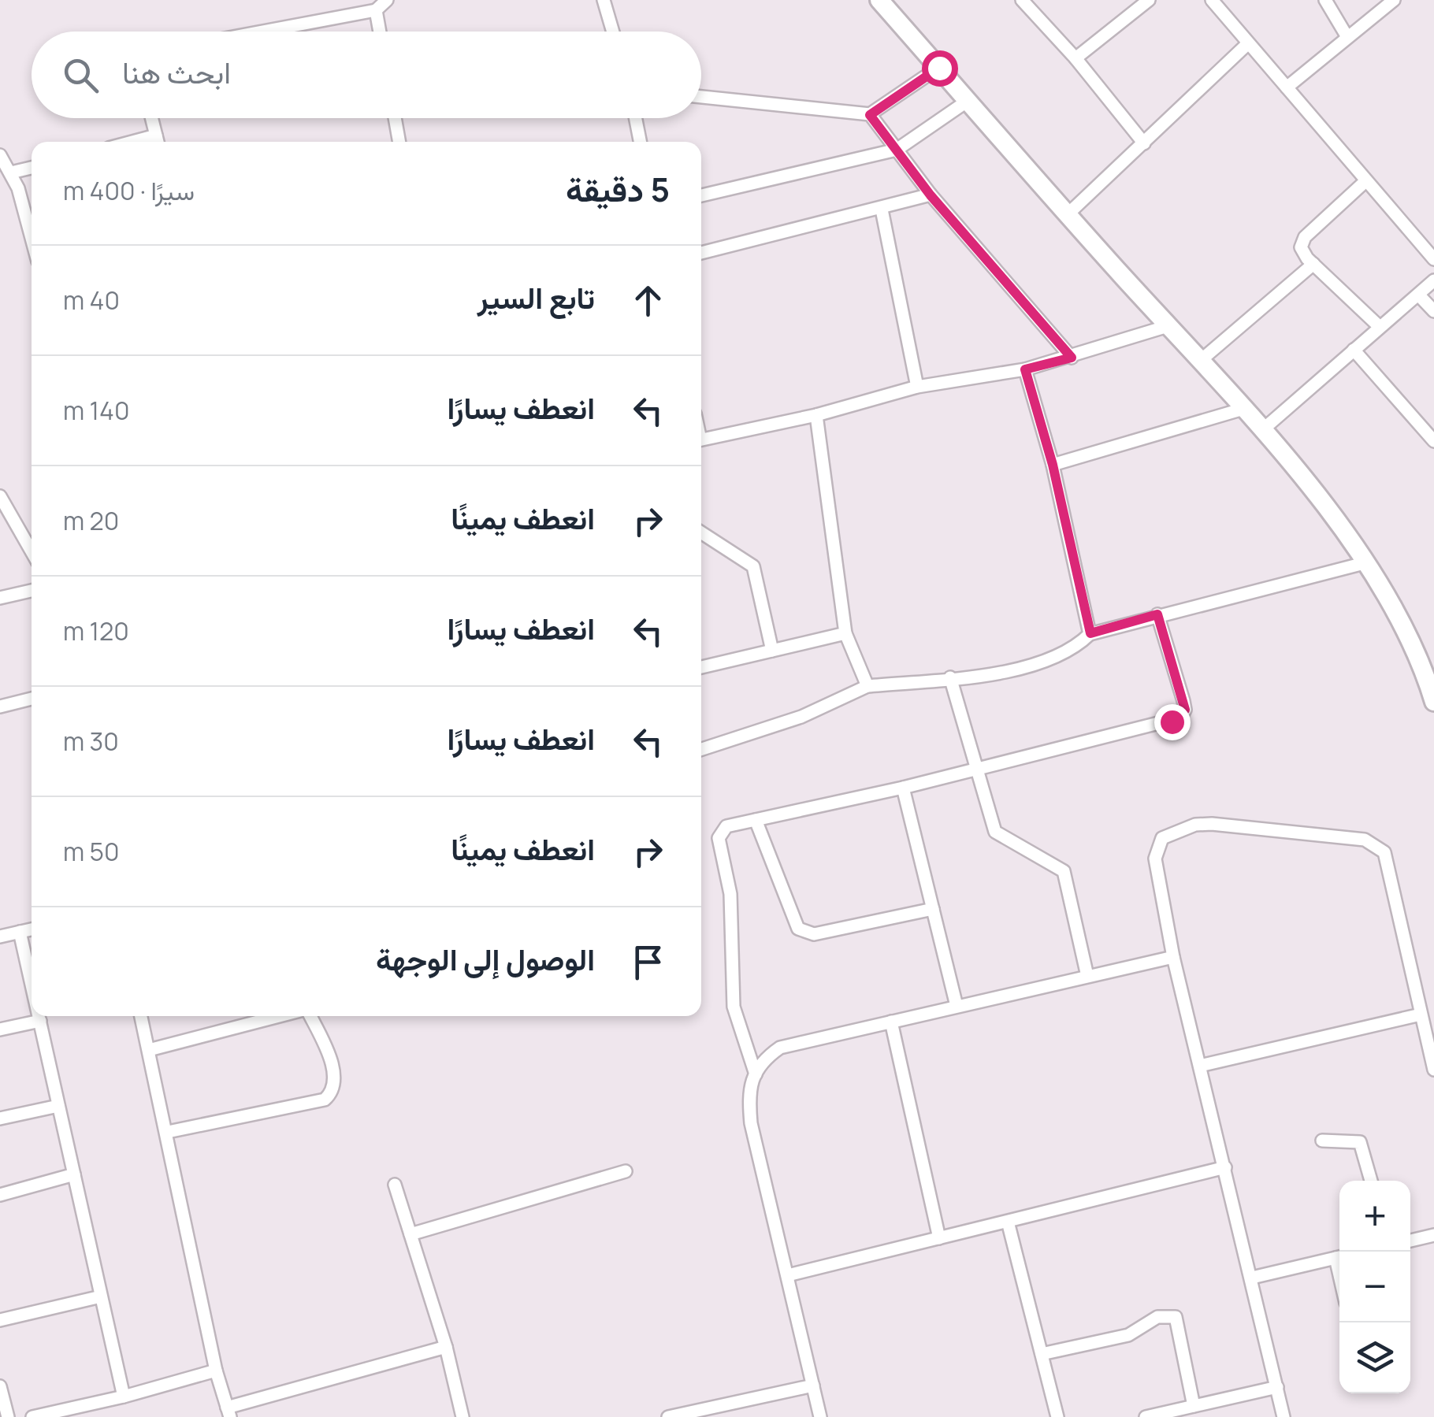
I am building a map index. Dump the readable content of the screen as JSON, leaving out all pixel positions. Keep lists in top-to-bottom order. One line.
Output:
{"page":{"search":"ابحث هنا","heading":["5 دقيقة","سيرًا · 400 m"],"list":[["تابع السير","40 m"],["انعطف يسارًا","140 m"],["انعطف يمينًا","20 m"],["انعطف يسارًا","120 m"],["انعطف يسارًا","30 m"],["انعطف يمينًا","50 m"],"الوصول إلى الوجهة"],"map_buttons":["+","−"]}}
